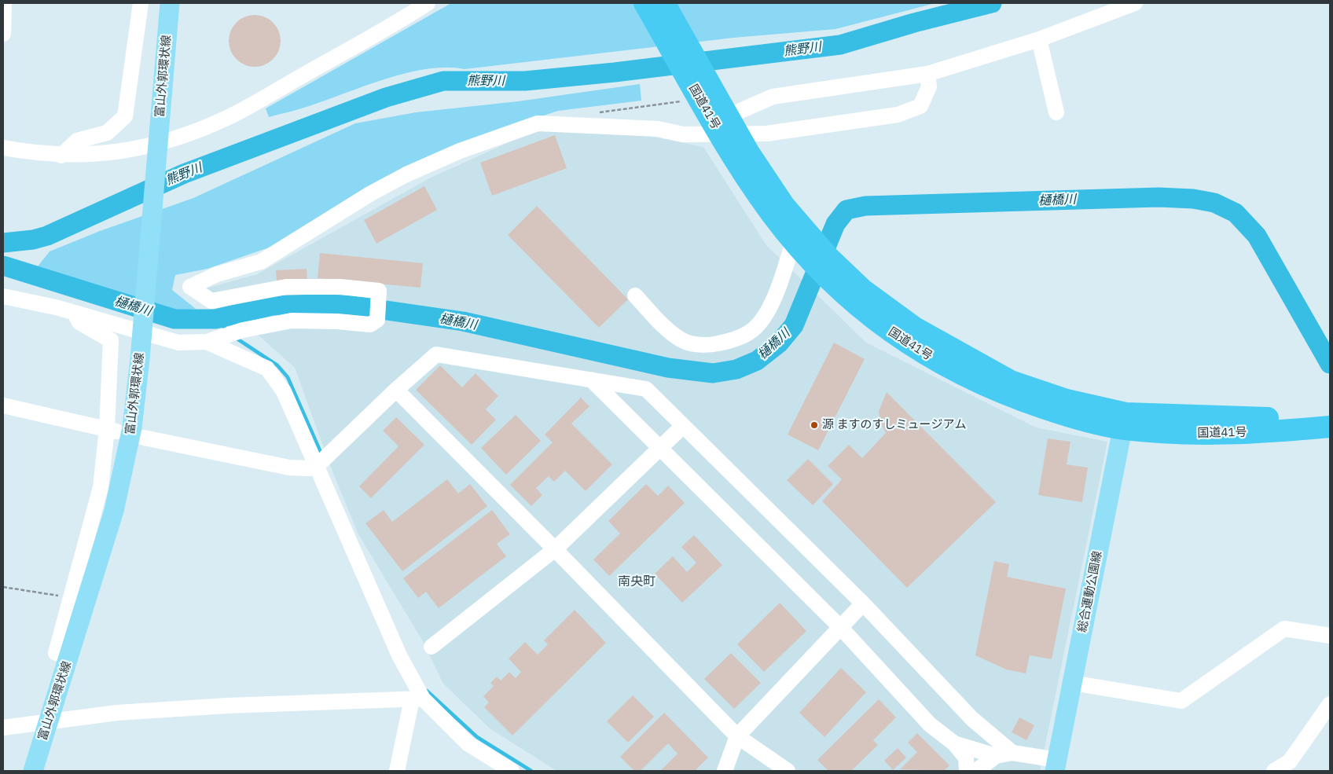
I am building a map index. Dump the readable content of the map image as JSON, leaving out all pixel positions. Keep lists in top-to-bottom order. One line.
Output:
{"streets":{"highway":["国道41号"],"main road":["富山外郭環状線","総合運動公園線"]},"crossings":[["国道41号","総合運動公園線"]],"districts":["南央町"],"water":["熊野川","樋橋川"],"places":["源 ますのすしミュージアム"]}
